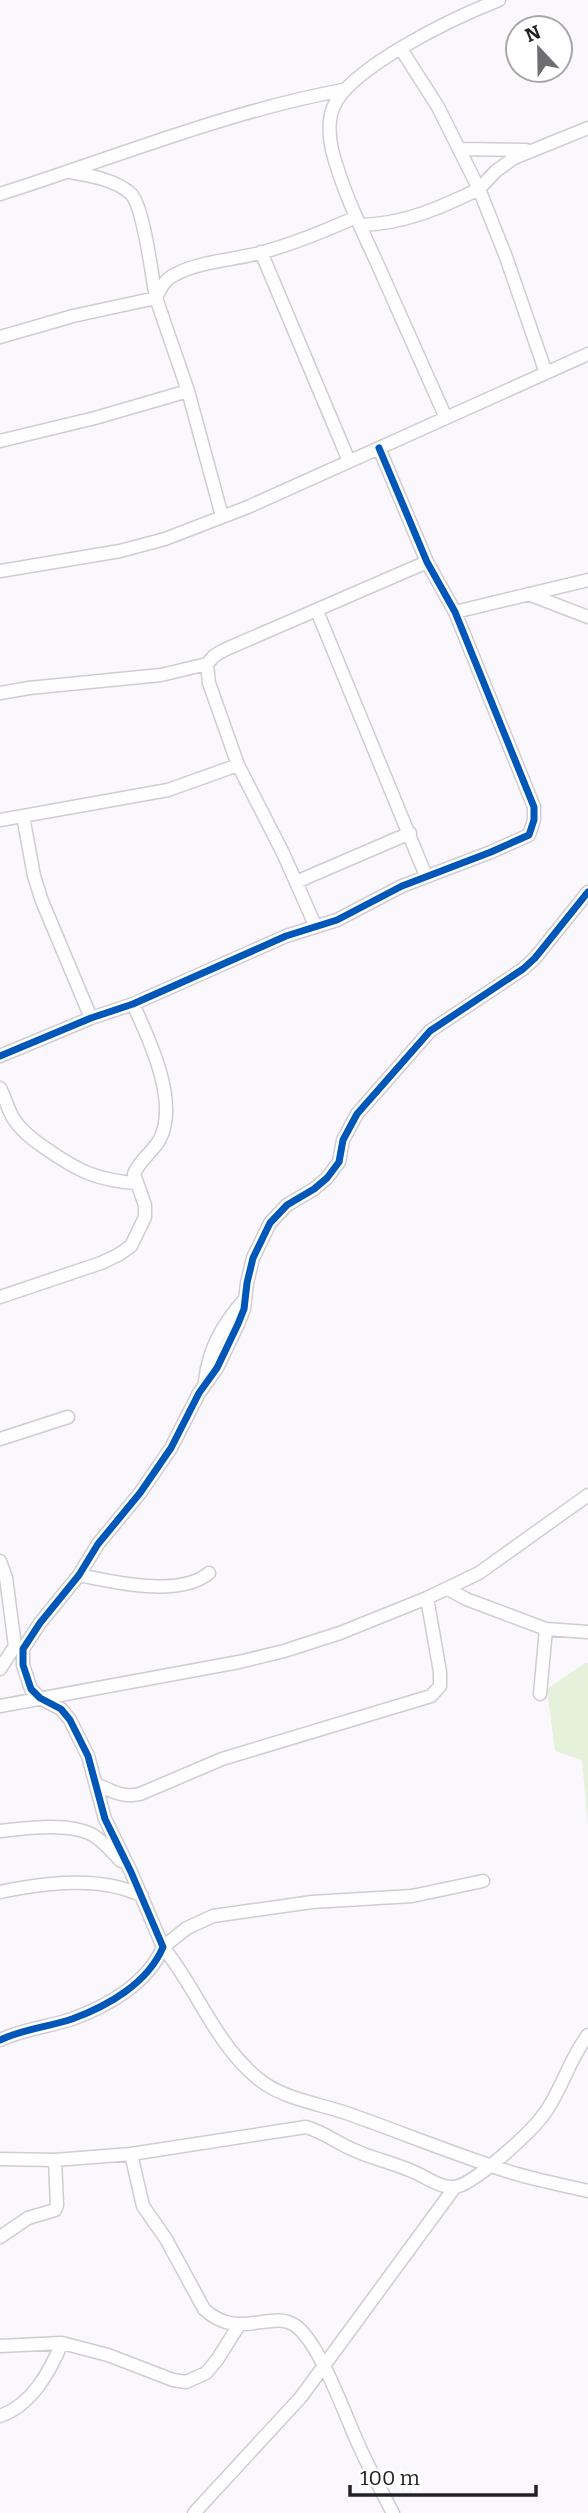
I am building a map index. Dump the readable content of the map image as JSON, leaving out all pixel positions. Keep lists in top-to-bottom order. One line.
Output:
{"scale_bar":"100 m","north":"top"}
